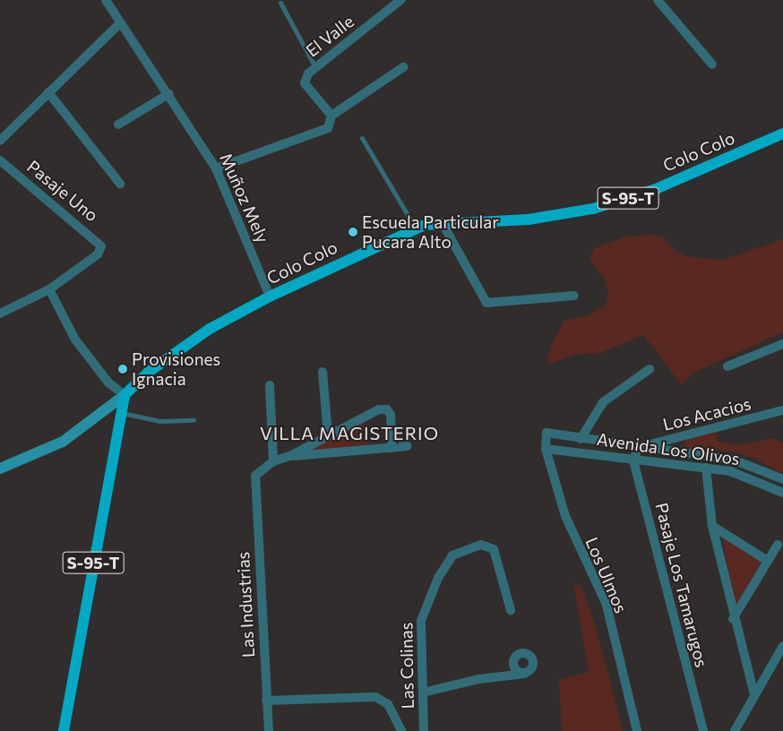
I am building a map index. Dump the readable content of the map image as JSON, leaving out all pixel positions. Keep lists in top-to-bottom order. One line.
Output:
{"streets":{"main road":["Colo Colo","S-95-T"],"street":["El Valle","Pasaje Uno","Muñoz Mely","Los Acacios","Avenida Los Olivos","Los Ulmos","Pasaje Los Tamarugos","Las Industrias","Las Colinas"]},"crossings":[["Colo Colo","Muñoz Mely"],["Colo Colo","S-95-T"],["Los Acacios","Avenida Los Olivos"],["Avenida Los Olivos","Los Ulmos"],["Avenida Los Olivos","Pasaje Los Tamarugos"],["Las Industrias","Las Colinas"]],"districts":["VILLA MAGISTERIO"],"places":["Escuela Particular Pucara Alto","Provisiones Ignacia"]}
